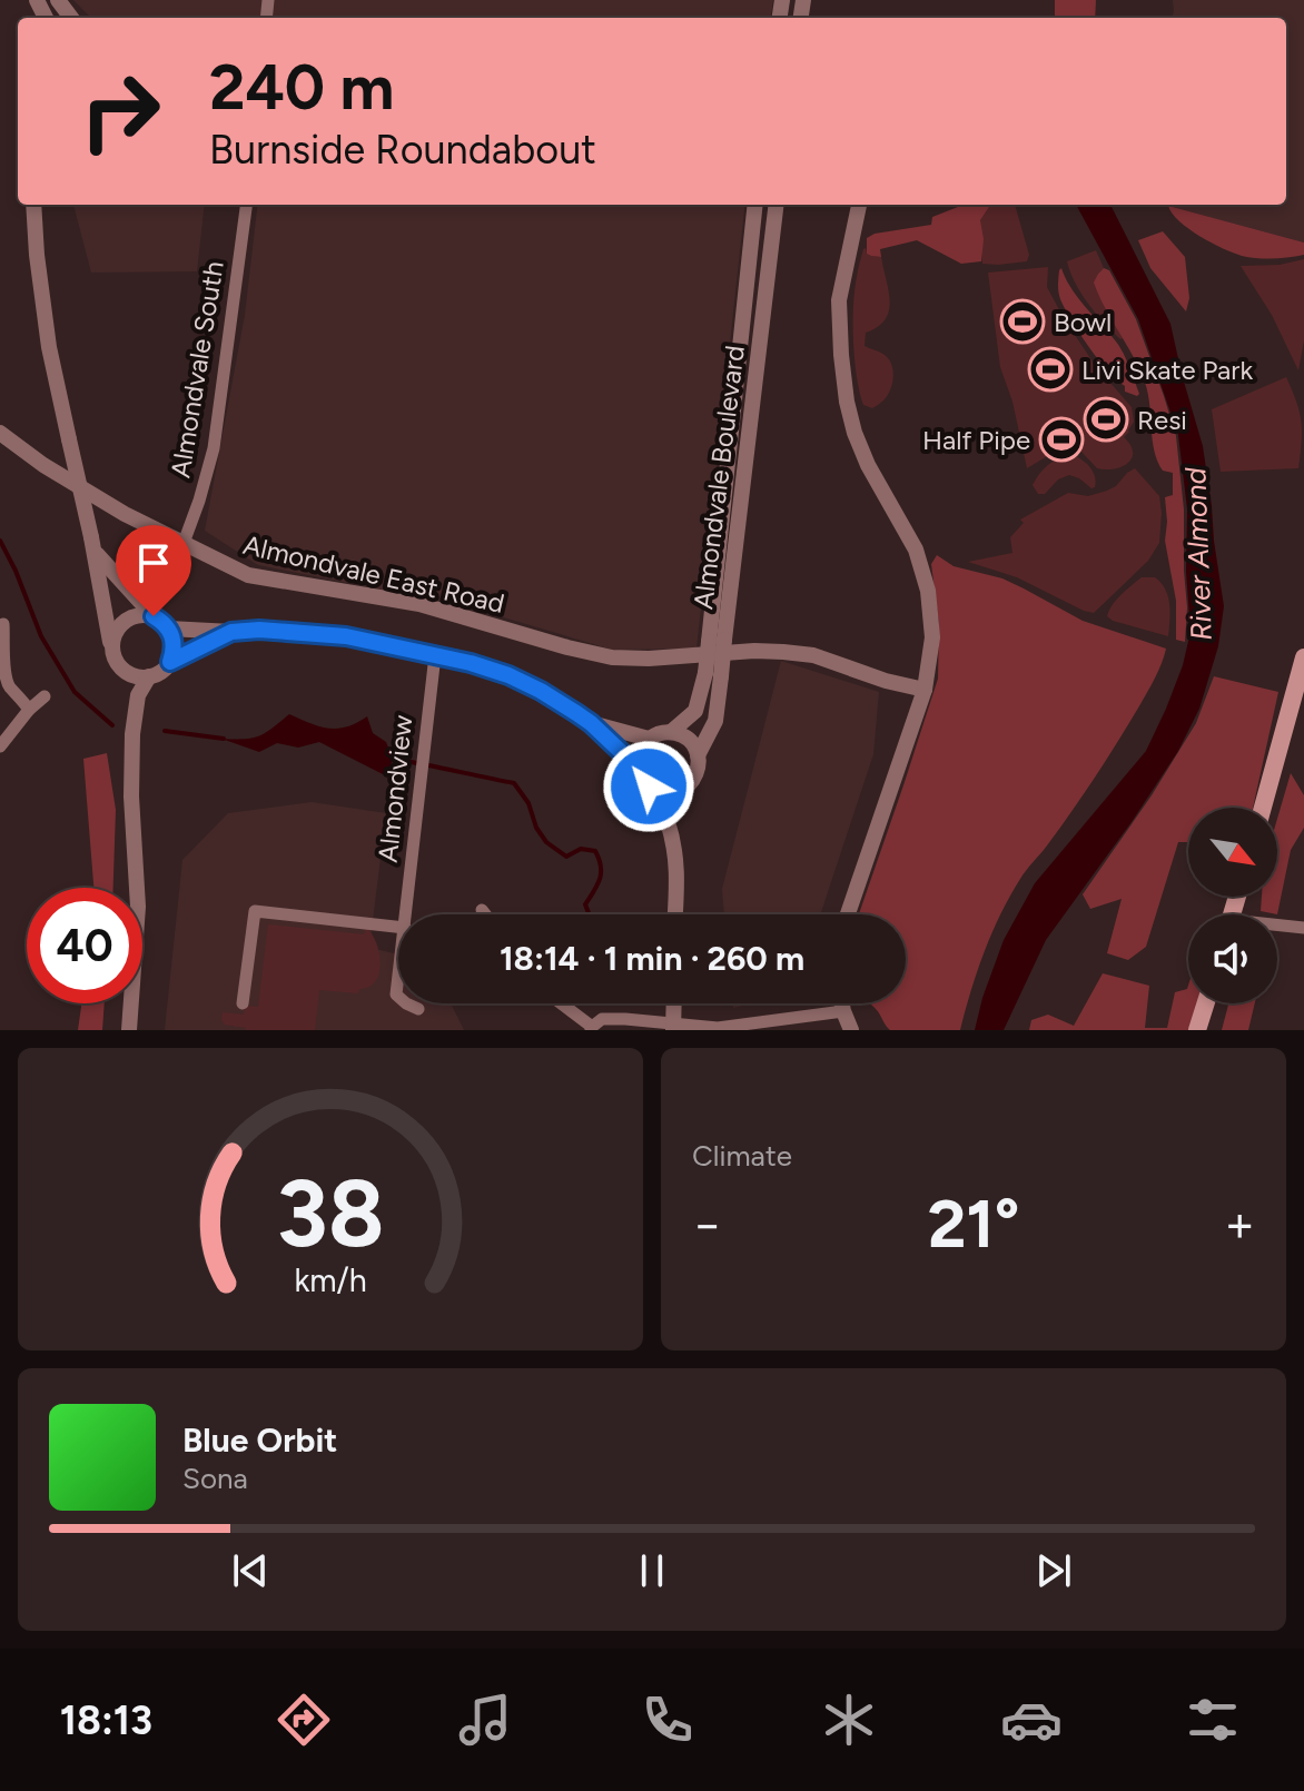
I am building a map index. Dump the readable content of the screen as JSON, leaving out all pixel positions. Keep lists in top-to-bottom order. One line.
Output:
{"streets":{"street":["Almondvale South","Almondvale Boulevard","Almondvale East Road","Almondview"]},"crossings":[["Almondvale South","Almondvale East Road"]],"water":["River Almond"],"places":{"sports":["Bowl","Livi Skate Park","Resi","Half Pipe"]},"north":"bottom right","page":{"turn":["240 m","Burnside Roundabout"],"limit":"40","trip":"18:14 · 1 min · 260 m","tile":"Climate","heat":["−","21°","+"],"song":["Blue Orbit","Sona"],"tabs":"18:13","gauge":["38","km/h"]}}
